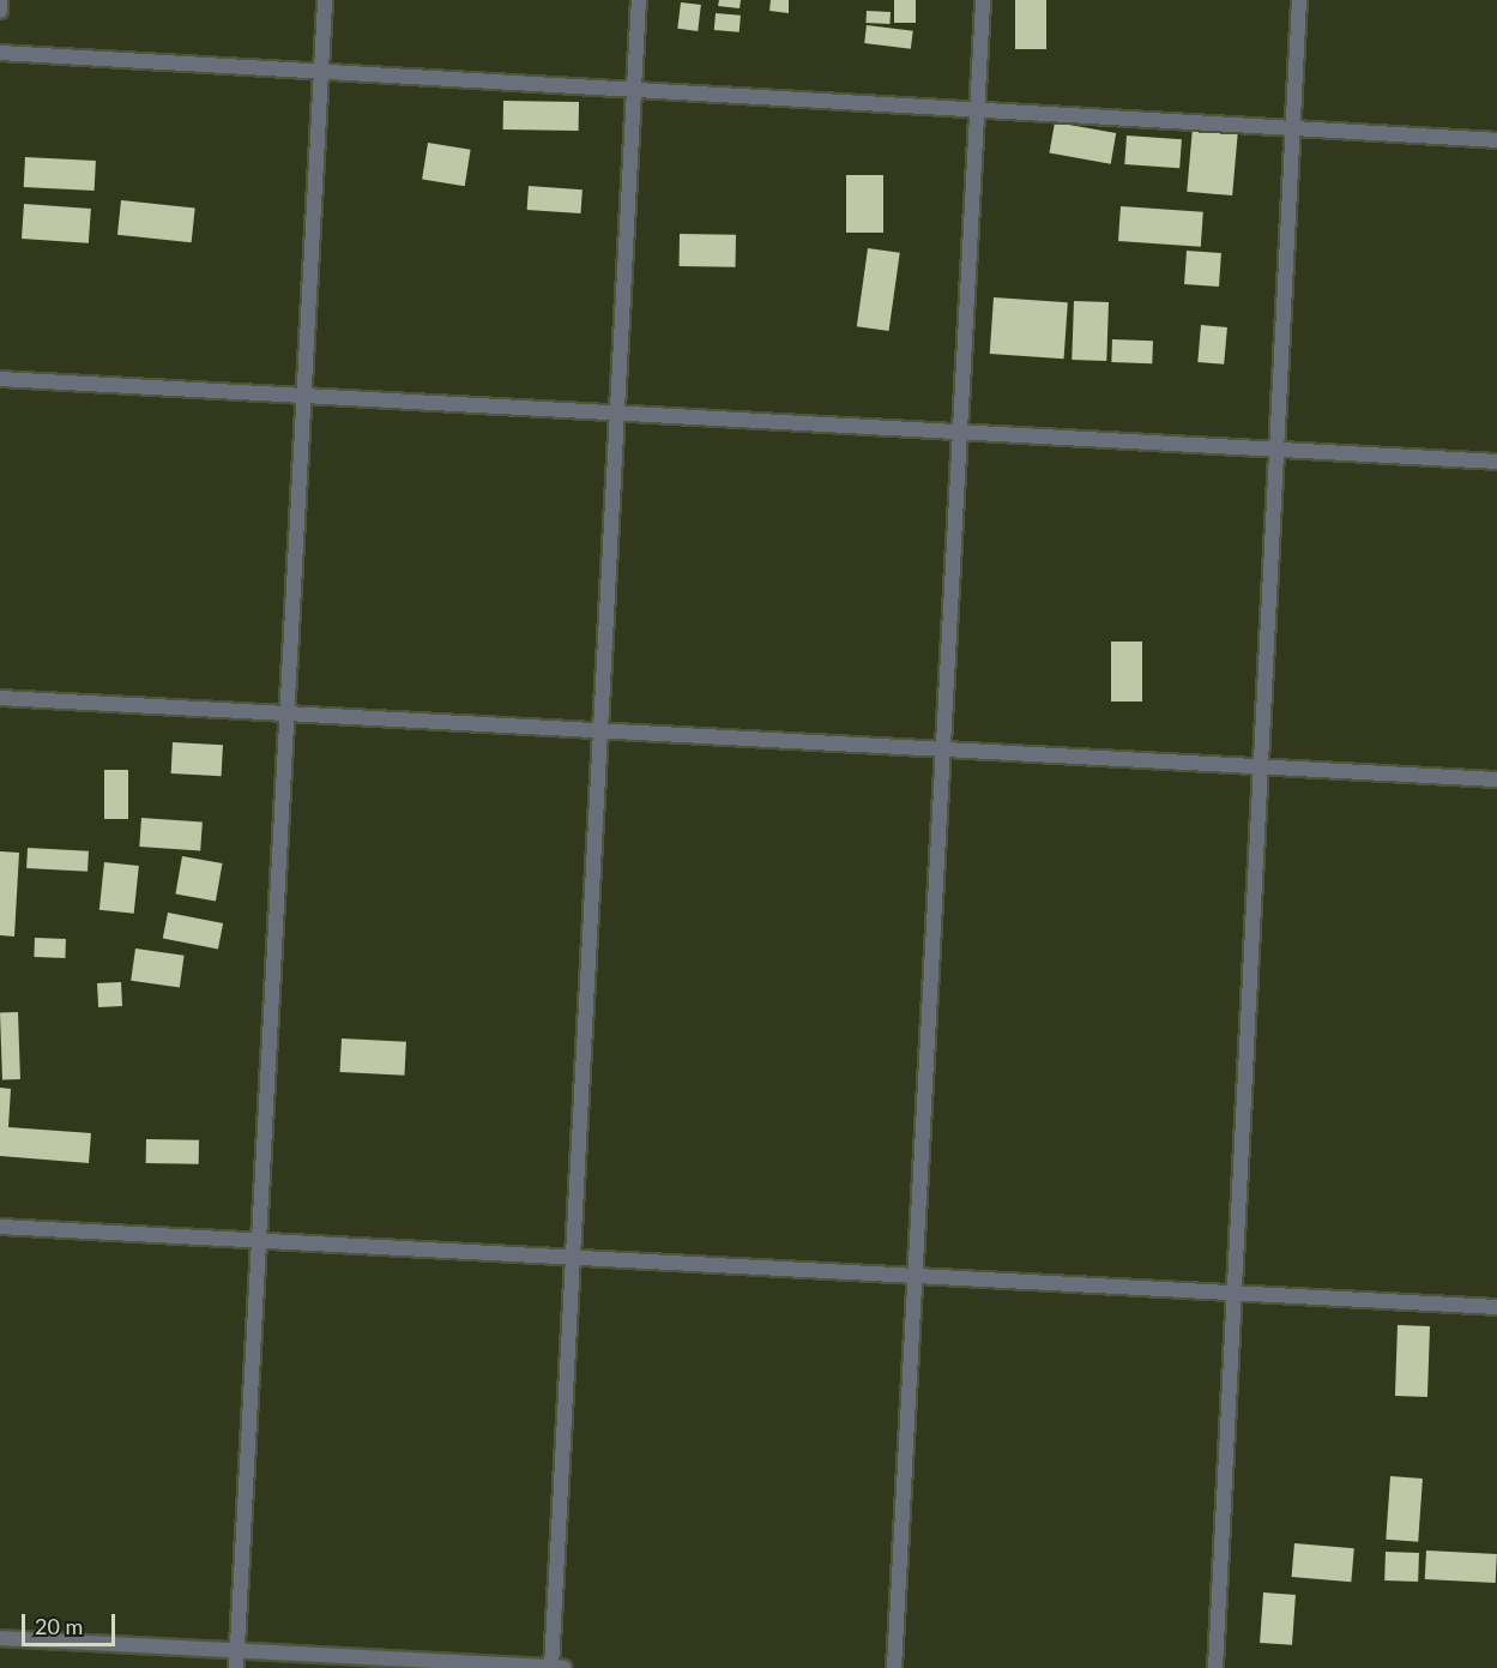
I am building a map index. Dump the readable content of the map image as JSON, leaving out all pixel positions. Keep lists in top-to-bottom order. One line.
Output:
{"scale_bar":"20 m"}
